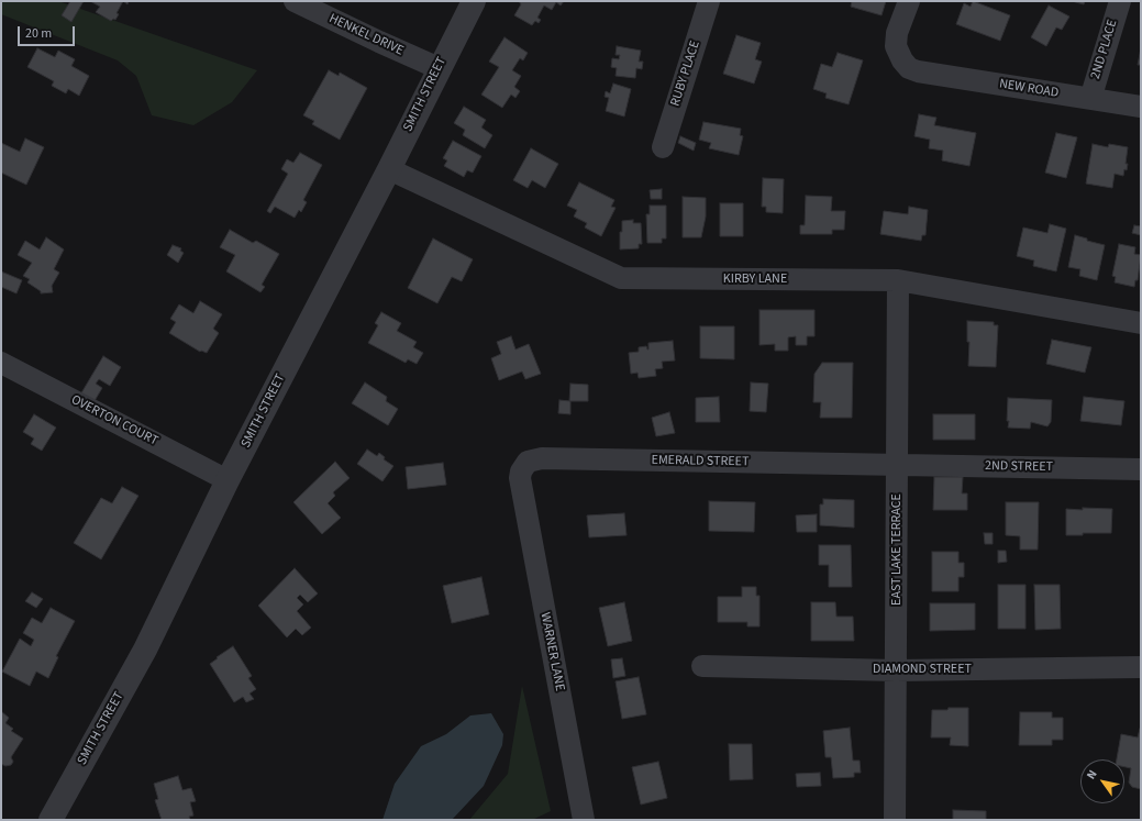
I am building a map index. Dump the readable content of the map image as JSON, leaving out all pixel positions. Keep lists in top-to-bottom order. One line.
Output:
{"streets":{"street":["HENKEL DRIVE","2ND PLACE","RUBY PLACE","NEW ROAD","SMITH STREET","KIRBY LANE","OVERTON COURT","EMERALD STREET","2ND STREET","EAST LAKE TERRACE","WARNER LANE","DIAMOND STREET"]},"crossings":[["HENKEL DRIVE","SMITH STREET"],["2ND PLACE","NEW ROAD"],["SMITH STREET","KIRBY LANE"],["SMITH STREET","OVERTON COURT"],["KIRBY LANE","EAST LAKE TERRACE"],["EMERALD STREET","2ND STREET"],["EMERALD STREET","EAST LAKE TERRACE"],["EMERALD STREET","WARNER LANE"],["2ND STREET","EAST LAKE TERRACE"],["EAST LAKE TERRACE","DIAMOND STREET"]],"scale_bar":"20 m","north":"top left"}
